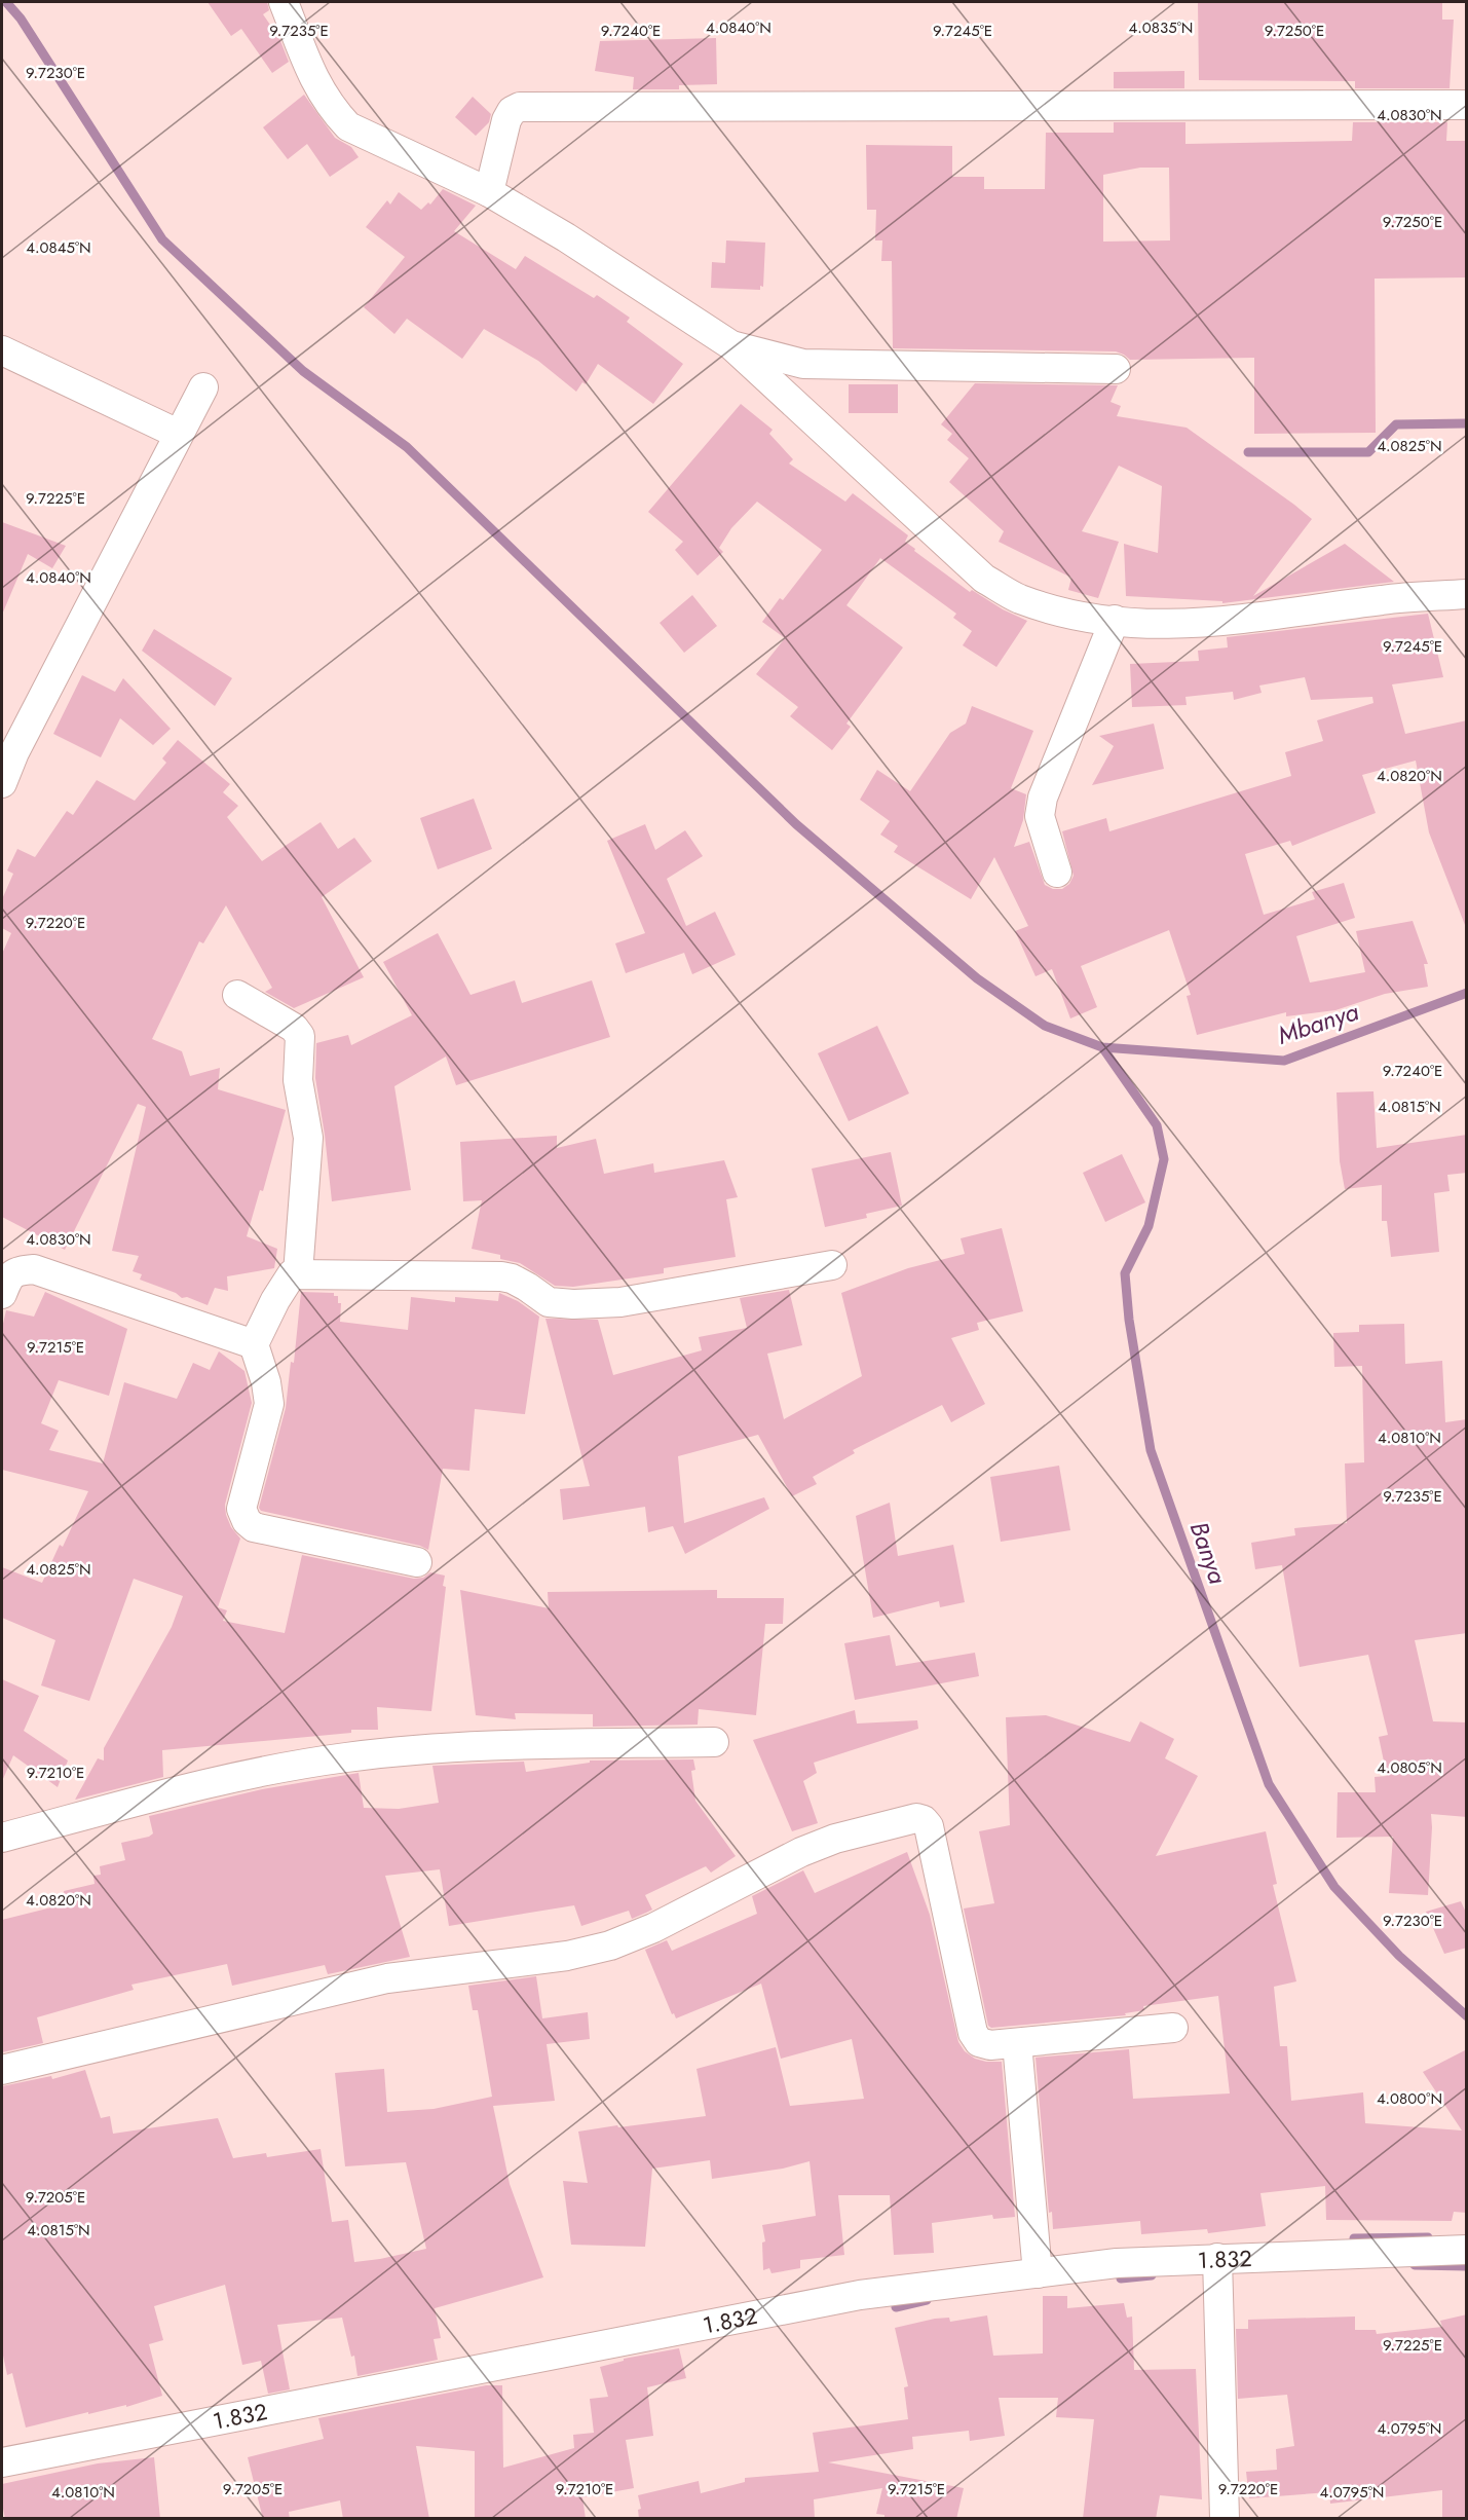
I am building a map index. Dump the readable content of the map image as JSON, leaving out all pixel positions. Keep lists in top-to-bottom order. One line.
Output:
{"streets":{"street":["1.832"]},"water":["Mbanya","Banya"],"coordinates":["4.0840°N","4.0835°N","9.7235°E","9.7240°E","9.7245°E","9.7250°E","9.7230°E","4.0830°N","4.0845°N","4.0825°N","9.7225°E","4.0820°N","9.7220°E","4.0815°N","9.7215°E","4.0810°N","4.0805°N","9.7210°E","4.0800°N","9.7205°E","4.0795°N"]}
